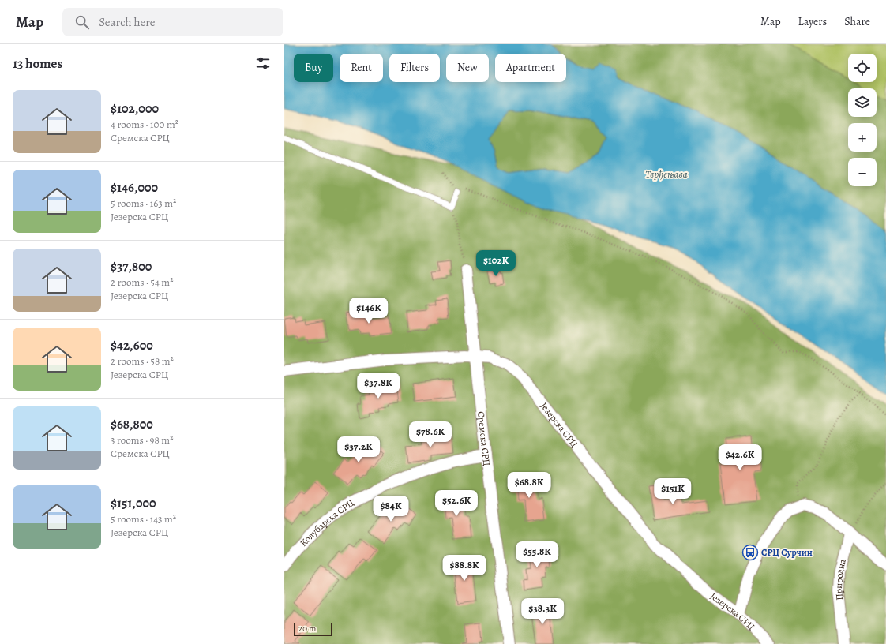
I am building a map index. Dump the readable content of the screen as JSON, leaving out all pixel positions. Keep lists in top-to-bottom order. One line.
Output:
{"streets":{"street":["Језерска СРЦ","Сремска СРЦ","Колубарска СРЦ","Природна"]},"crossings":[["Језерска СРЦ","Сремска СРЦ"],["Сремска СРЦ","Колубарска СРЦ"]],"water":["Тврђењава"],"places":{"bus stop":["СРЦ Сурчин"]},"scale_bar":"20 m","page":{"header":"Map","search":"Search here","nav":["Map","Layers","Share"],"heading":"13 homes","map_buttons":["+","−"],"chip":["Buy","Rent","Filters","New","Apartment"],"list":[{"name":"$102,000","note":"4 rooms · 100 m² · Сремска СРЦ"},{"name":"$146,000","note":"5 rooms · 163 m² · Језерска СРЦ"},{"name":"$37,800","note":"2 rooms · 54 m² · Језерска СРЦ"},{"name":"$42,600","note":"2 rooms · 58 m² · Језерска СРЦ"},{"name":"$68,800","note":"3 rooms · 98 m² · Сремска СРЦ"},{"name":"$151,000","note":"5 rooms · 143 m² · Језерска СРЦ"}],"price":["$102K","$146K","$37.8K","$78.6K","$37.2K","$42.6K","$68.8K","$151K","$52.6K","$84K","$55.8K","$88.8K","$38.3K"],"scale":"20 m"}}
